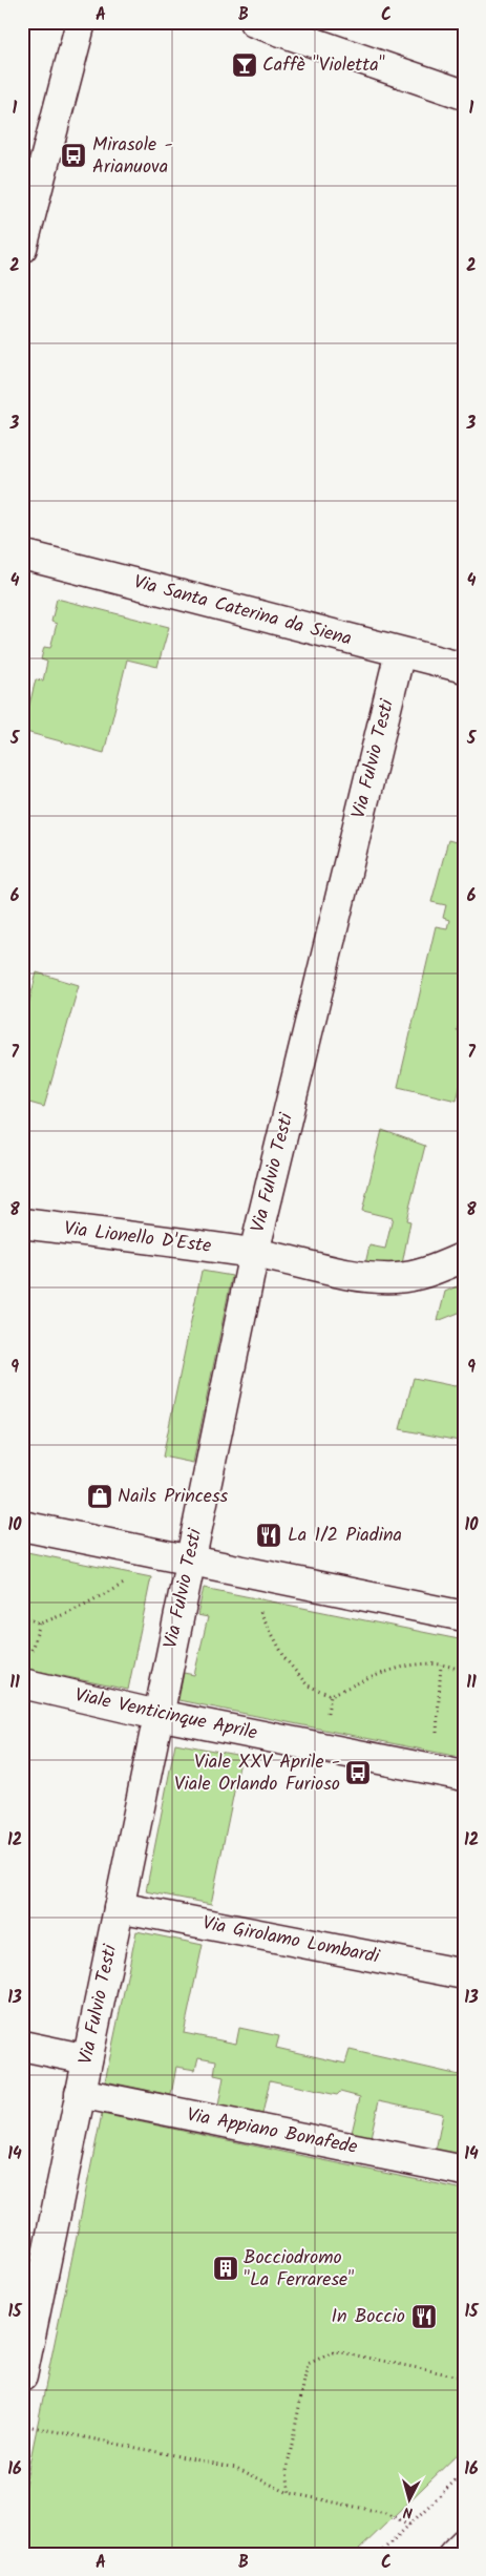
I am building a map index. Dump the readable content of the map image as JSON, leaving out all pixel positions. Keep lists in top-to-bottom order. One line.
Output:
{"streets":{"street":["Via Santa Caterina da Siena","Via Fulvio Testi","Via Lionello D'Este","Viale Venticinque Aprile","Via Girolamo Lombardi","Via Appiano Bonafede"]},"crossings":[["Via Santa Caterina da Siena","Via Fulvio Testi"],["Via Fulvio Testi","Via Lionello D'Este"],["Via Fulvio Testi","Viale Venticinque Aprile"],["Via Fulvio Testi","Via Girolamo Lombardi"],["Via Fulvio Testi","Via Appiano Bonafede"]],"places":{"bar":["Caffè \"Violetta\""],"bus stop":["Mirasole - Arianuova","Viale XXV Aprile - Viale Orlando Furioso"],"shop":["Nails Princess"],"restaurant":["La 1/2 Piadina","In Boccio"],"building":["Bocciodromo \"La Ferrarese\""]},"north":"bottom","grid":{"columns":["A","B","C"],"rows":["1","2","3","4","5","6","7","8","9","10","11","12","13","14","15","16"]}}
